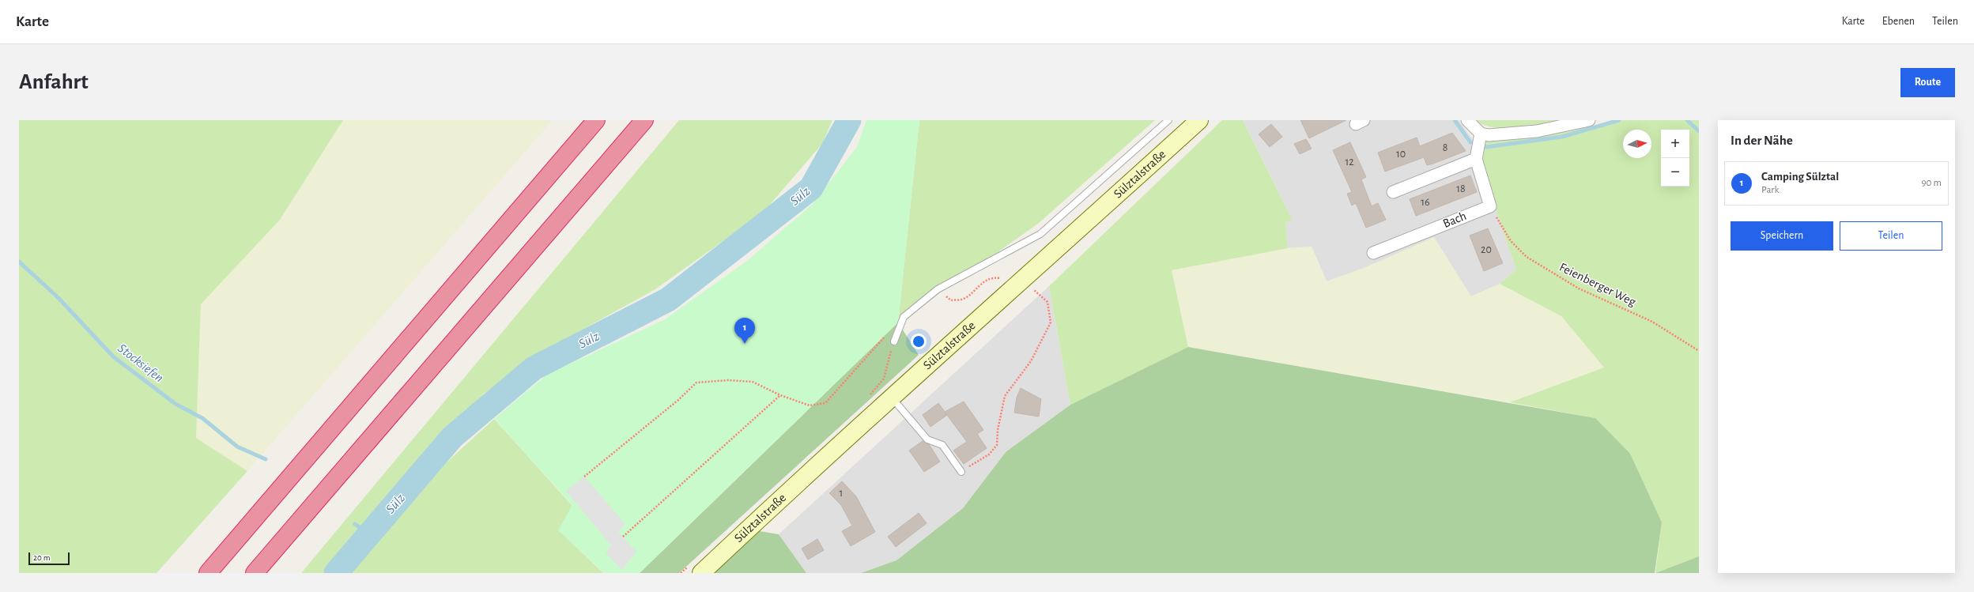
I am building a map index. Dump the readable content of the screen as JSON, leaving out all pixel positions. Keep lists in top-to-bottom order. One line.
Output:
{"streets":{"main road":["Sülztalstraße"],"street":["Bach"],"path":["Feienberger Weg"]},"crossings":[["Bach","Feienberger Weg"]],"water":["Sülz","Stocksiefen"],"house_numbers":["8","10","12","18","16","20","1"],"scale_bar":"20 m","north":"right","page":{"header":"Karte","nav":["Karte","Ebenen","Teilen"],"buttons":["Route",["Speichern","Teilen"]],"title":"Anfahrt","heading":"In der Nähe","map_buttons":["+","−"],"list":[{"mark":"1","name":"Camping Sülztal","note":"Park","value":"90 m"}],"pins":"1","scale":"20 m"}}
